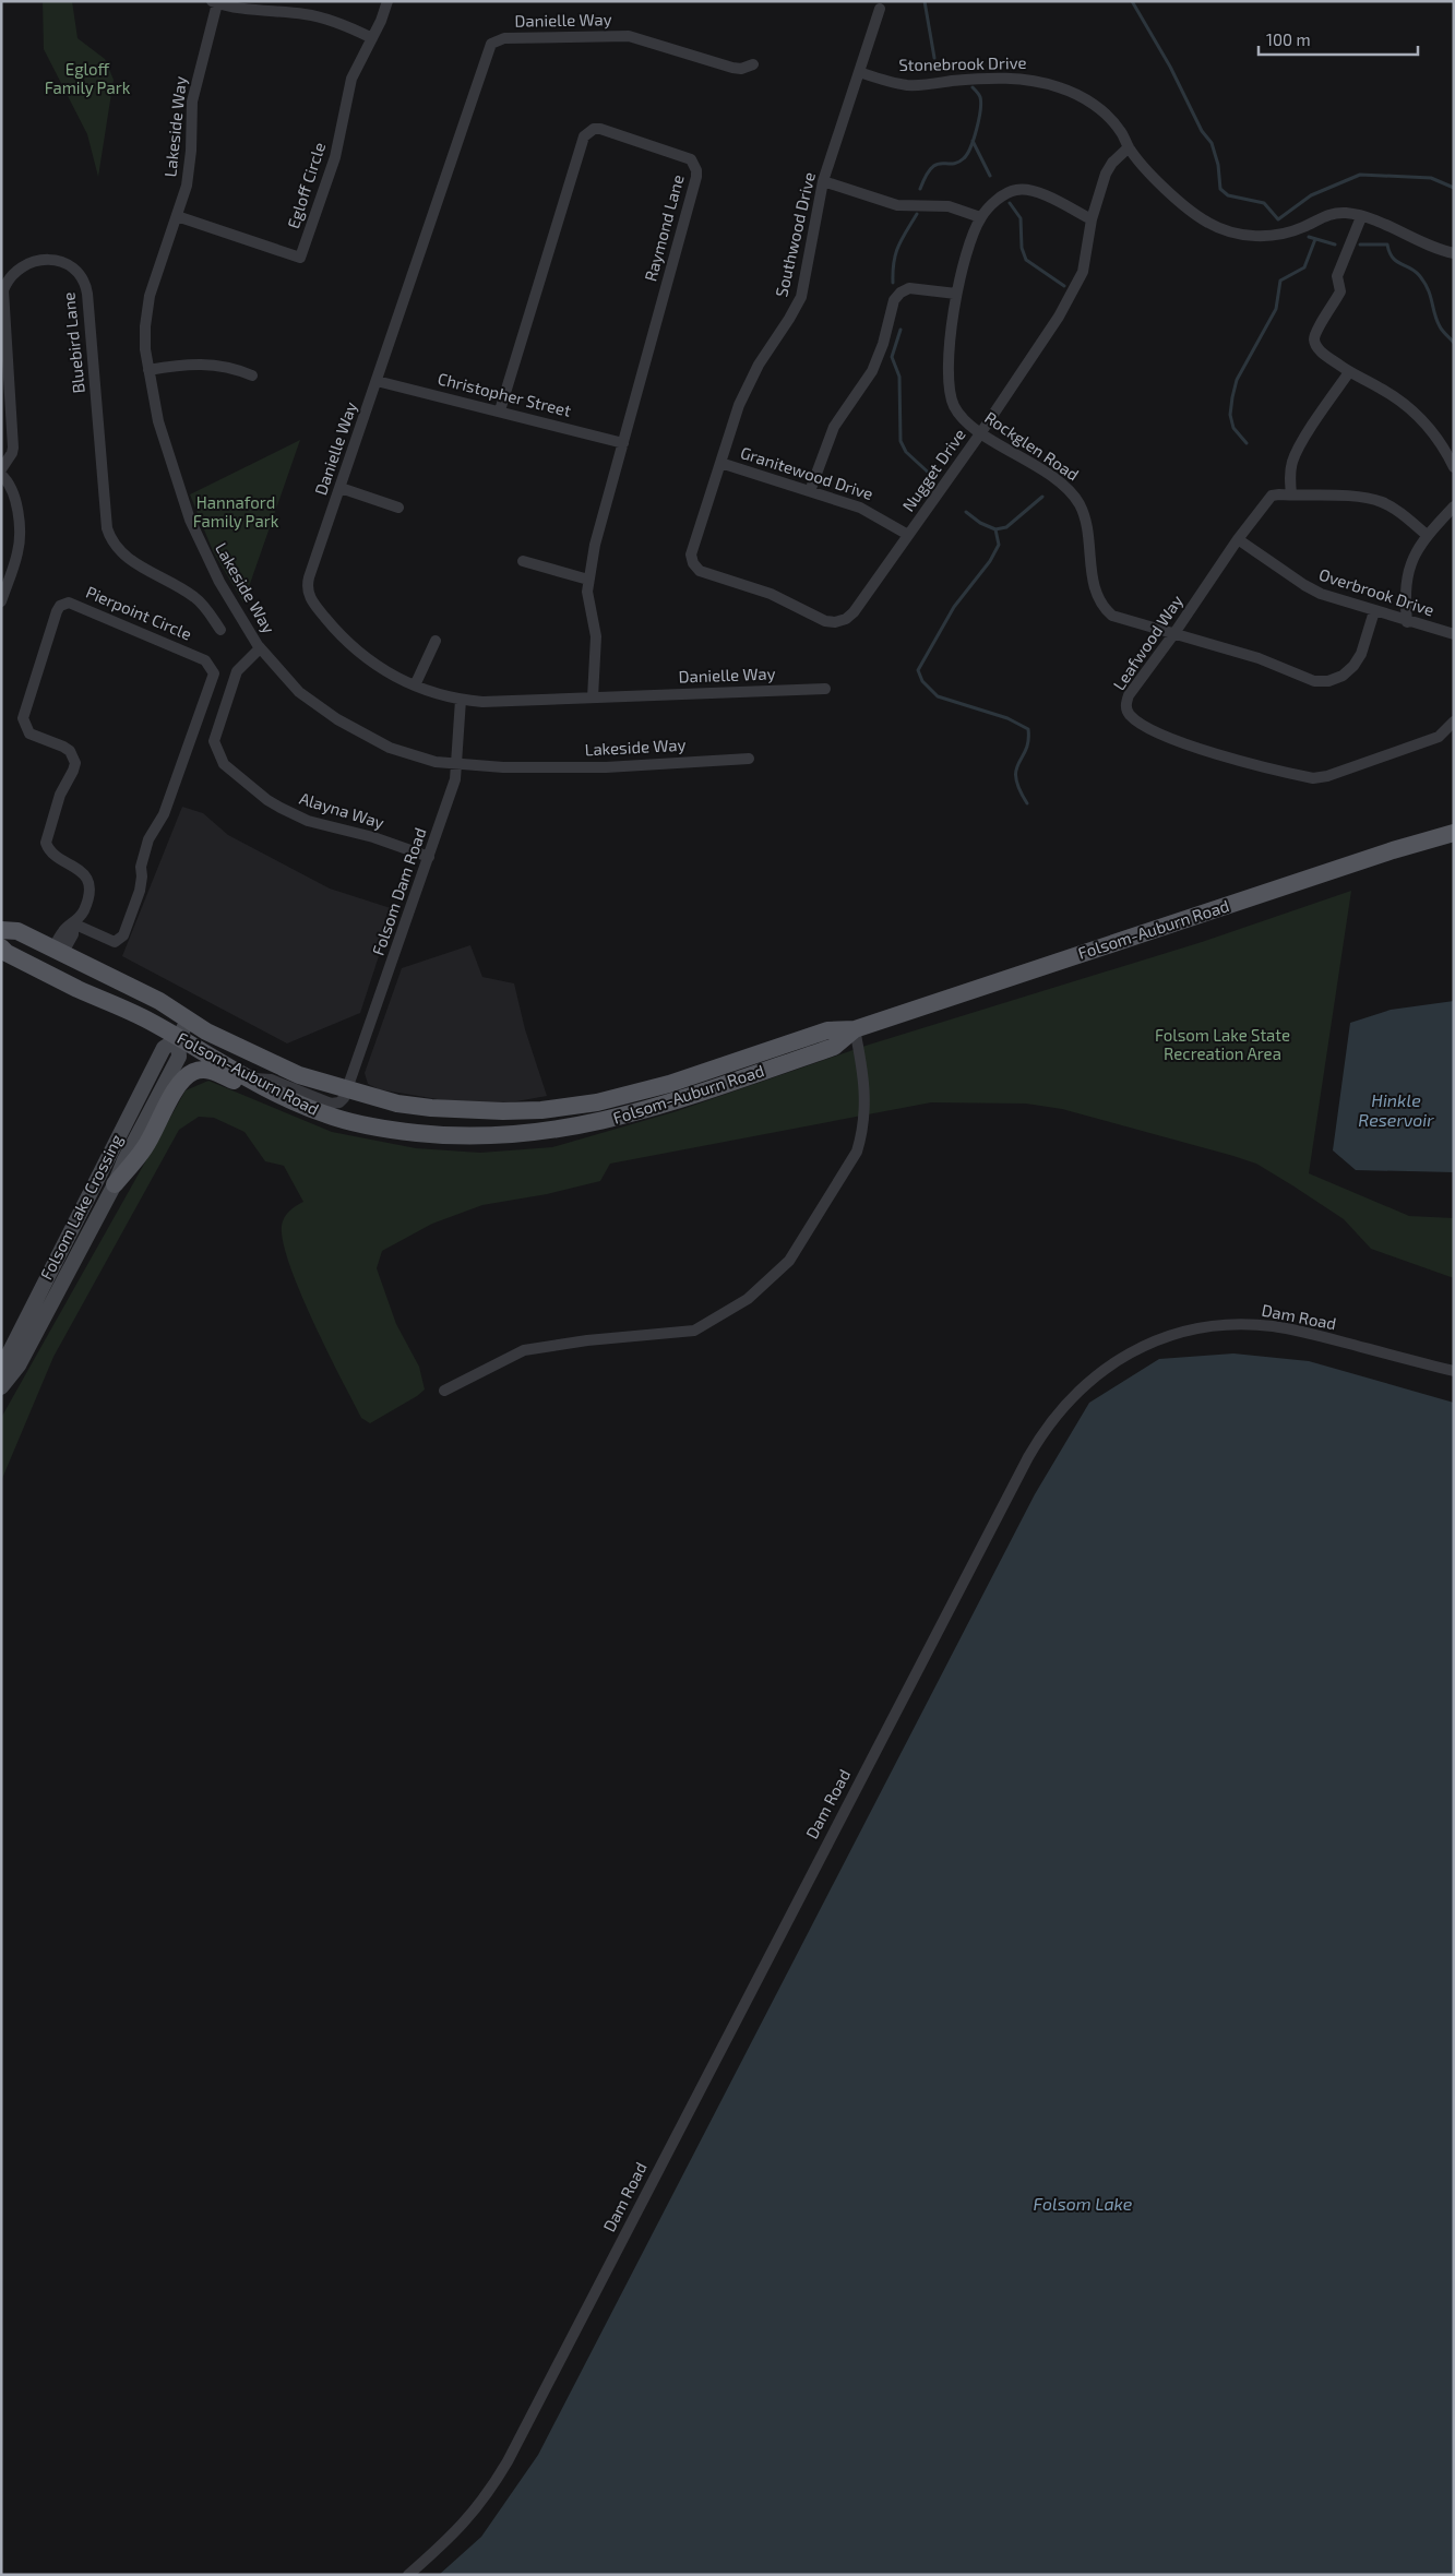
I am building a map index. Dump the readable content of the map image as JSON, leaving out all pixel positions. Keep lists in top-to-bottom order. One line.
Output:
{"streets":{"main road":["Folsom-Auburn Road","Folsom Lake Crossing"],"street":["Danielle Way","Stonebrook Drive","Lakeside Way","Egloff Circle","Raymond Lane","Southwood Drive","Bluebird Lane","Christopher Street","Rockglen Road","Nugget Drive","Granitewood Drive","Overbrook Drive","Pierpoint Circle","Leafwood Way","Alayna Way","Folsom Dam Road","Dam Road"]},"crossings":[["Danielle Way","Raymond Lane"],["Danielle Way","Christopher Street"],["Danielle Way","Folsom Dam Road"],["Stonebrook Drive","Southwood Drive"],["Stonebrook Drive","Nugget Drive"],["Lakeside Way","Egloff Circle"],["Lakeside Way","Alayna Way"],["Lakeside Way","Folsom Dam Road"],["Raymond Lane","Christopher Street"],["Southwood Drive","Nugget Drive"],["Southwood Drive","Granitewood Drive"],["Rockglen Road","Nugget Drive"],["Rockglen Road","Overbrook Drive"],["Rockglen Road","Leafwood Way"],["Nugget Drive","Granitewood Drive"],["Overbrook Drive","Leafwood Way"],["Pierpoint Circle","Folsom-Auburn Road"],["Alayna Way","Folsom Dam Road"],["Folsom Dam Road","Folsom-Auburn Road"],["Folsom-Auburn Road","Folsom Lake Crossing"]],"water":["Hinkle Reservoir","Folsom Lake"],"parks":["Egloff Family Park","Hannaford Family Park","Folsom Lake State Recreation Area"],"scale_bar":"100 m"}
